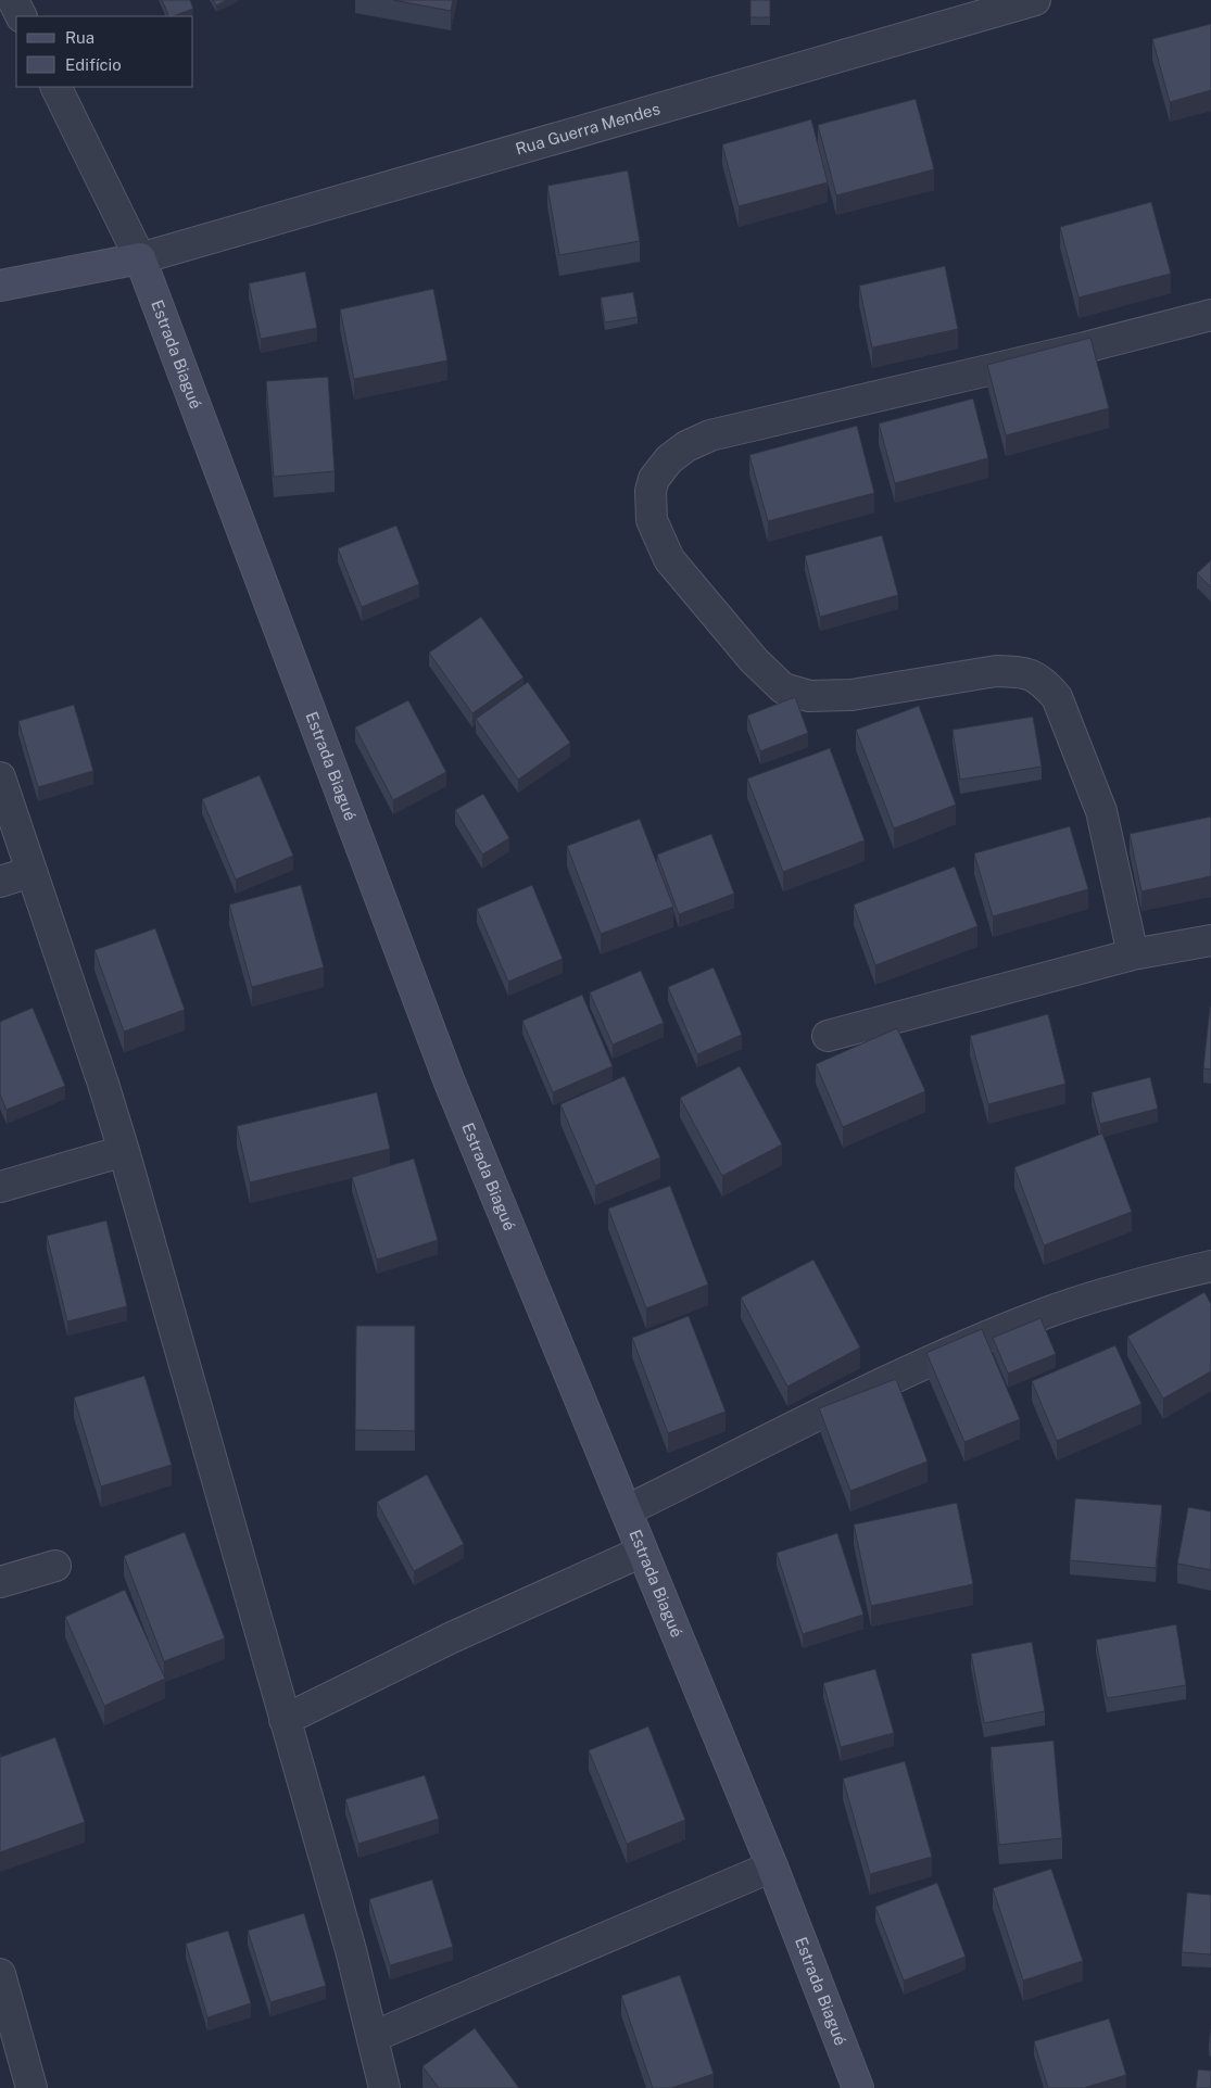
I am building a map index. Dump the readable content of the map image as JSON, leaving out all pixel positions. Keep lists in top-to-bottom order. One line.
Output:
{"streets":{"main road":["Estrada Biagué"],"street":["Rua Guerra Mendes"]},"crossings":[["Rua Guerra Mendes","Estrada Biagué"]],"legend":["Rua","Edifício"]}
